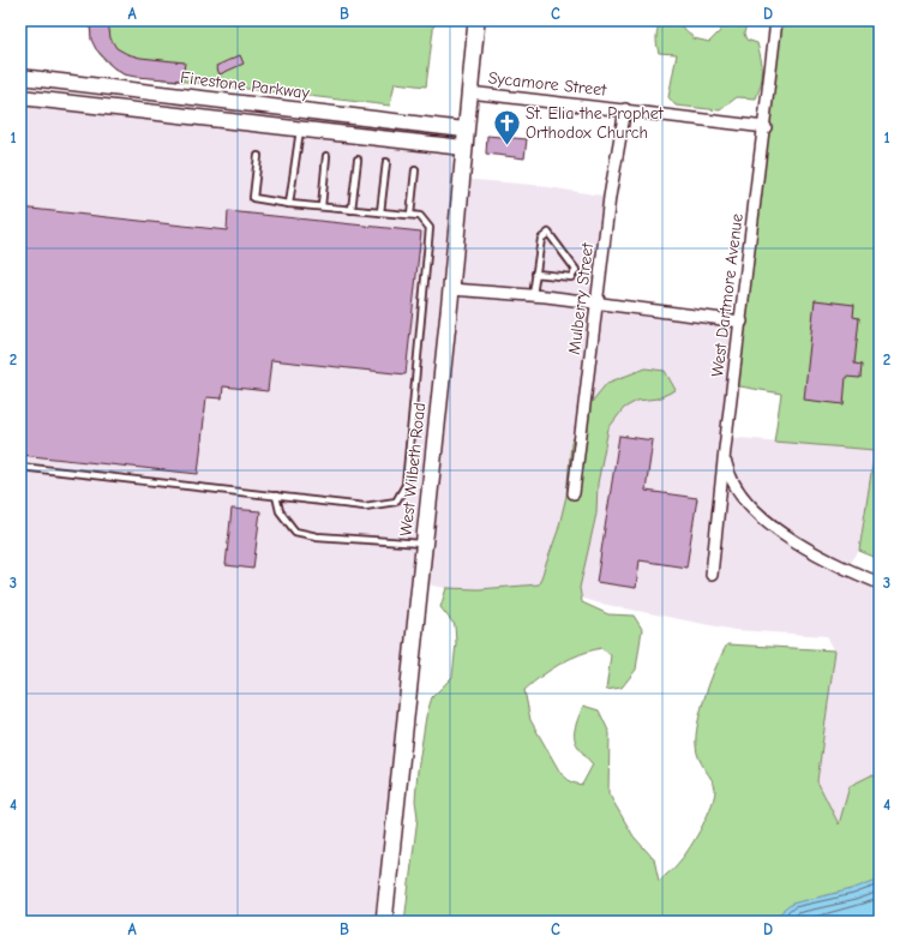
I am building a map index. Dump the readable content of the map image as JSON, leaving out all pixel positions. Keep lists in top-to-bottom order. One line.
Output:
{"streets":{"main road":["West Wilbeth Road"],"street":["Sycamore Street","Firestone Parkway","West Dartmore Avenue","Mulberry Street"]},"crossings":[["Sycamore Street","West Dartmore Avenue"],["Sycamore Street","Mulberry Street"],["Sycamore Street","West Wilbeth Road"],["Firestone Parkway","West Wilbeth Road"]],"places":{"church":["St. Elia the Prophet Orthodox Church"]},"grid":{"columns":["A","B","C","D"],"rows":["1","2","3","4"]}}
